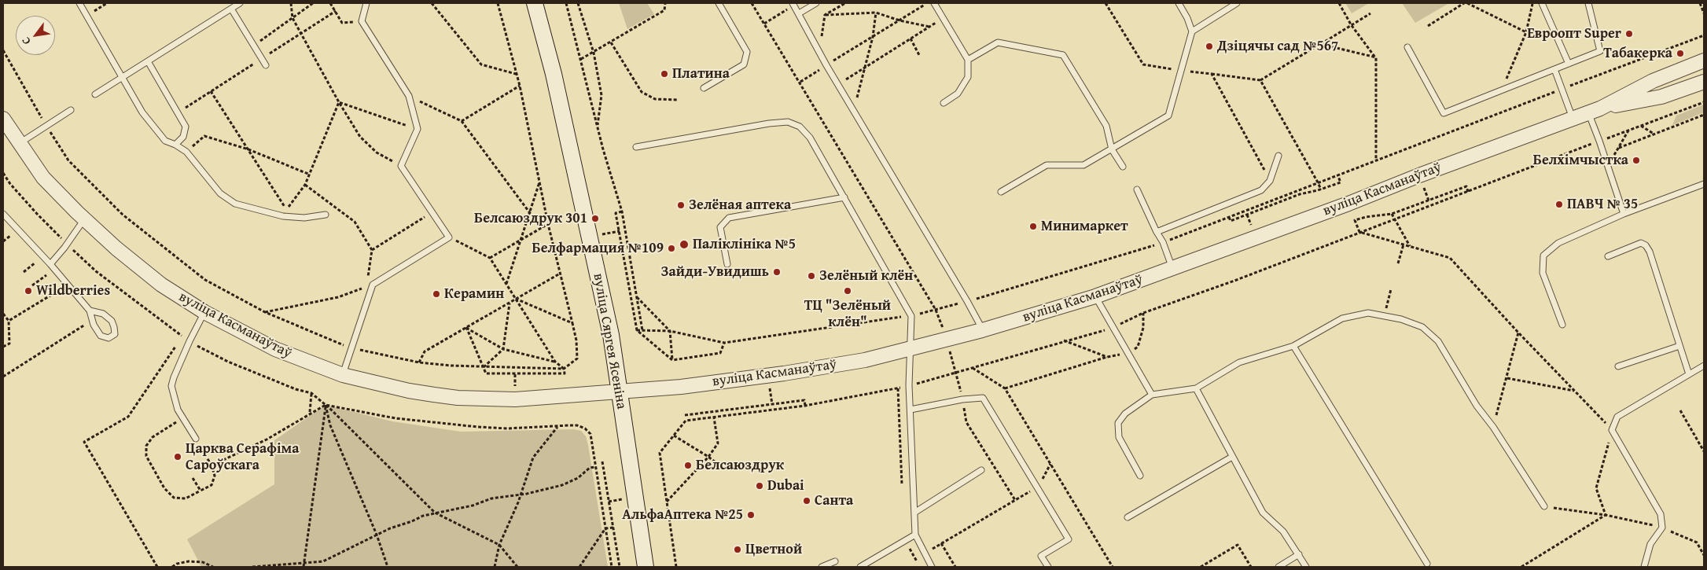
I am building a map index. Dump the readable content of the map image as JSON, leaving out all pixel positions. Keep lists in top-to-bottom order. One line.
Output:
{"streets":{"main road":["вуліца Сяргея Ясеніна"],"street":["вуліца Касманаўтаў"]},"crossings":[["вуліца Касманаўтаў","вуліца Сяргея Ясеніна"]],"places":["Евроопт Super","Дзіцячы сад №567","Табакерка","Платина","Белхімчыстка","ПАВЧ № 35","Зелёная аптека","Белсаюздрук 301","Минимаркет","Паліклініка №5","Белфармация №109","Зайди-Увидишь","Зелёный клён","Wildberries","ТЦ \"Зелёный клён\"","Керамин","Царква Серафіма Сароўскага","Белсаюздрук","Dubai","Санта","АльфаАптека №25","Цветной"],"north":"bottom left"}
